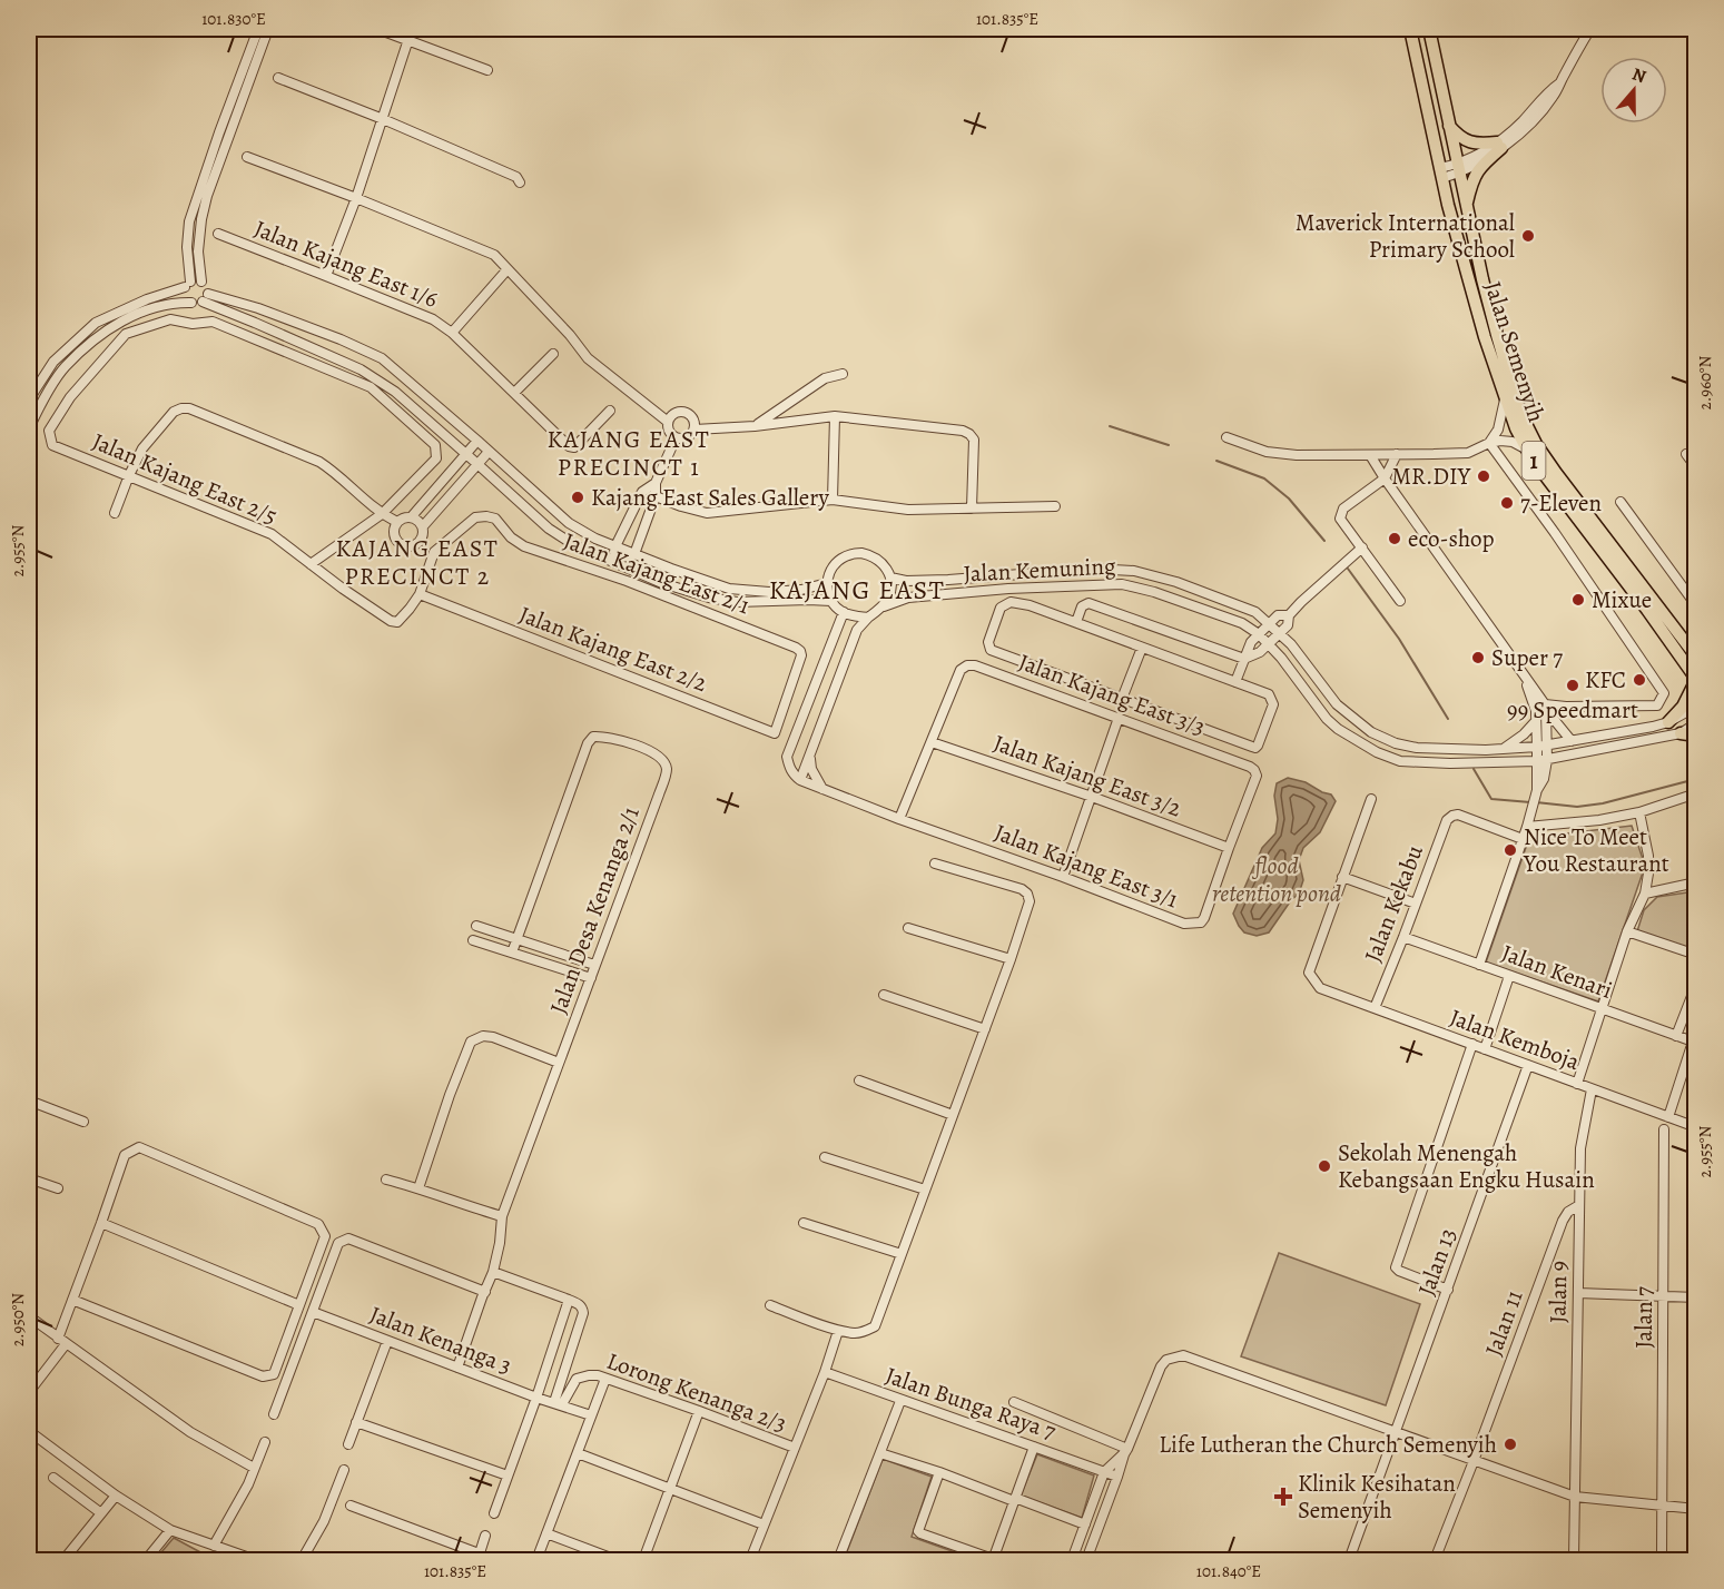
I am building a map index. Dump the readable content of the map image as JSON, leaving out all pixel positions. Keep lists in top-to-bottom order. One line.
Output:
{"streets":{"main road":["Jalan Semenyih","1"],"street":["Jalan Kajang East 1/6","Jalan Kajang East 2/5","Jalan Kemuning","Jalan Kajang East 2/1","Jalan Kajang East 2/2","Jalan Kajang East 3/3","Jalan Kajang East 3/2","Jalan Kajang East 3/1","Jalan Kekabu","Jalan Desa Kenanga 2/1","Jalan Kenari","Jalan Kemboja","Jalan 13","Jalan 9","Jalan 7","Jalan 11","Jalan Kenanga 3","Lorong Kenanga 2/3","Jalan Bunga Raya 7"]},"crossings":[["Jalan Kajang East 2/5","Jalan Kajang East 2/2"],["Jalan Kajang East 2/1","Jalan Kajang East 2/2"],["Jalan Kajang East 3/3","Jalan Kajang East 3/2"],["Jalan Kajang East 3/3","Jalan Kajang East 3/1"],["Jalan Kajang East 3/2","Jalan Kajang East 3/1"],["Jalan Kekabu","Jalan Kenari"],["Jalan Kekabu","Jalan Kemboja"],["Jalan Desa Kenanga 2/1","Jalan Kenanga 3"],["Jalan Kemboja","Jalan 13"],["Jalan Kemboja","Jalan 9"],["Jalan 9","Jalan 11"],["Jalan Kenanga 3","Lorong Kenanga 2/3"]],"districts":["KAJANG EAST PRECINCT 1","KAJANG EAST PRECINCT 2","KAJANG EAST"],"water":["flood retention pond"],"places":{"other":["Maverick International Primary School","MR.DIY","Kajang East Sales Gallery","7-Eleven","eco-shop","Mixue","Super 7","KFC","99 Speedmart","Nice To Meet You Restaurant","Sekolah Menengah Kebangsaan Engku Husain","Life Lutheran the Church Semenyih"],"health":["Klinik Kesihatan Semenyih"]},"north":"top","coordinates":["101.830°E","101.835°E","2.960°N","2.955°N","2.950°N","101.840°E"]}
